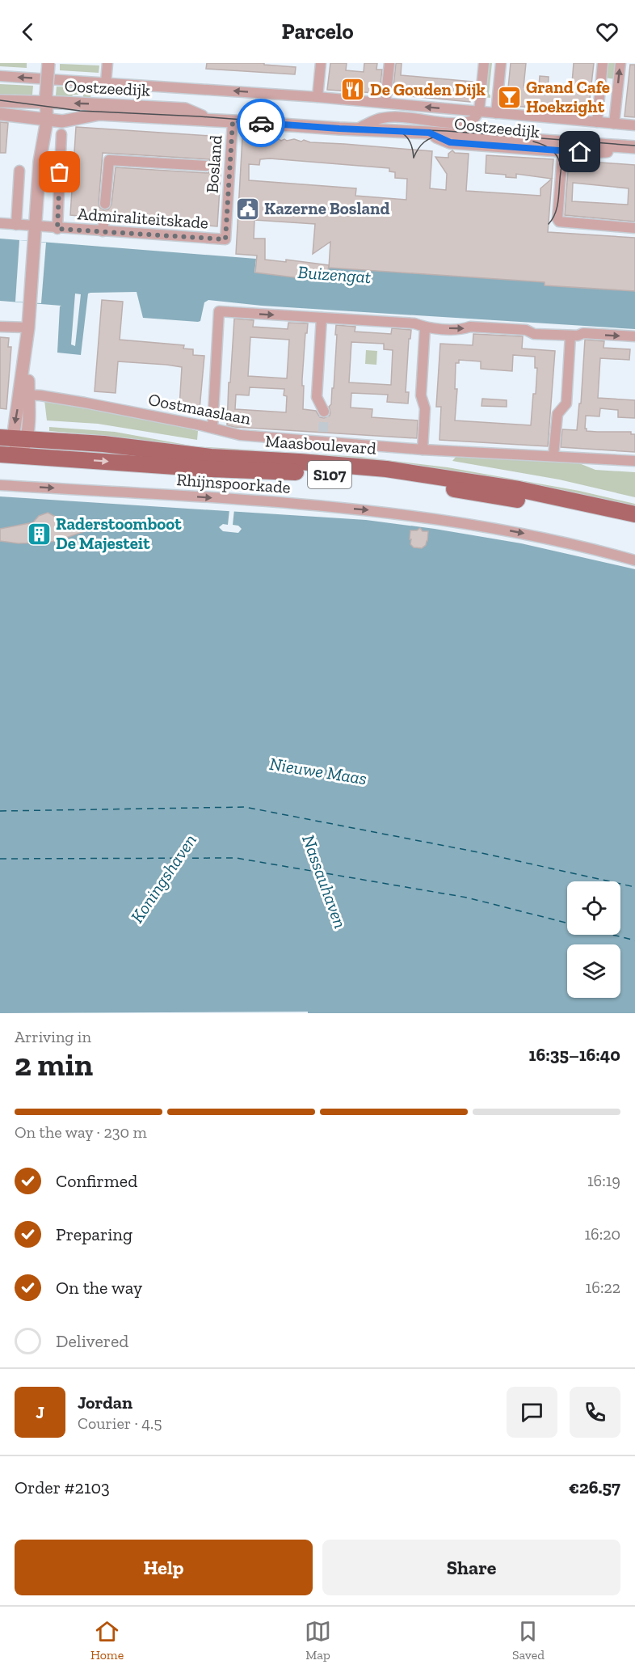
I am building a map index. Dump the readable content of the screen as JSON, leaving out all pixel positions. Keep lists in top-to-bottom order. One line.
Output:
{"streets":{"main road":["Maasboulevard","S107"],"street":["Oostzeedijk","Bosland","Admiraliteitskade","Oostmaaslaan","Rhijnspoorkade"]},"crossings":[["Oostzeedijk","Bosland"],["Bosland","Admiraliteitskade"]],"one_way":["Rhijnspoorkade"],"water":["Buizengat","Nieuwe Maas","Koningshaven","Nassauhaven"],"places":{"restaurant":["De Gouden Dijk"],"bar":["Grand Cafe Hoekzight"],"public building":["Kazerne Bosland"],"building":["Raderstoomboot De Majesteit"]},"page":{"header":"Parcelo","heading":["2 min","Arriving in","16:35–16:40"],"panel":["Jordan","Courier · 4.5","Order #2103","€26.57"],"bar":"On the way · 230 m","list":[["Confirmed","16:19"],["Preparing","16:20"],["On the way","16:22"],"Delivered"],"round":"J","buttons":["Help","Share"],"tabs":["Home","Map","Saved"]}}
